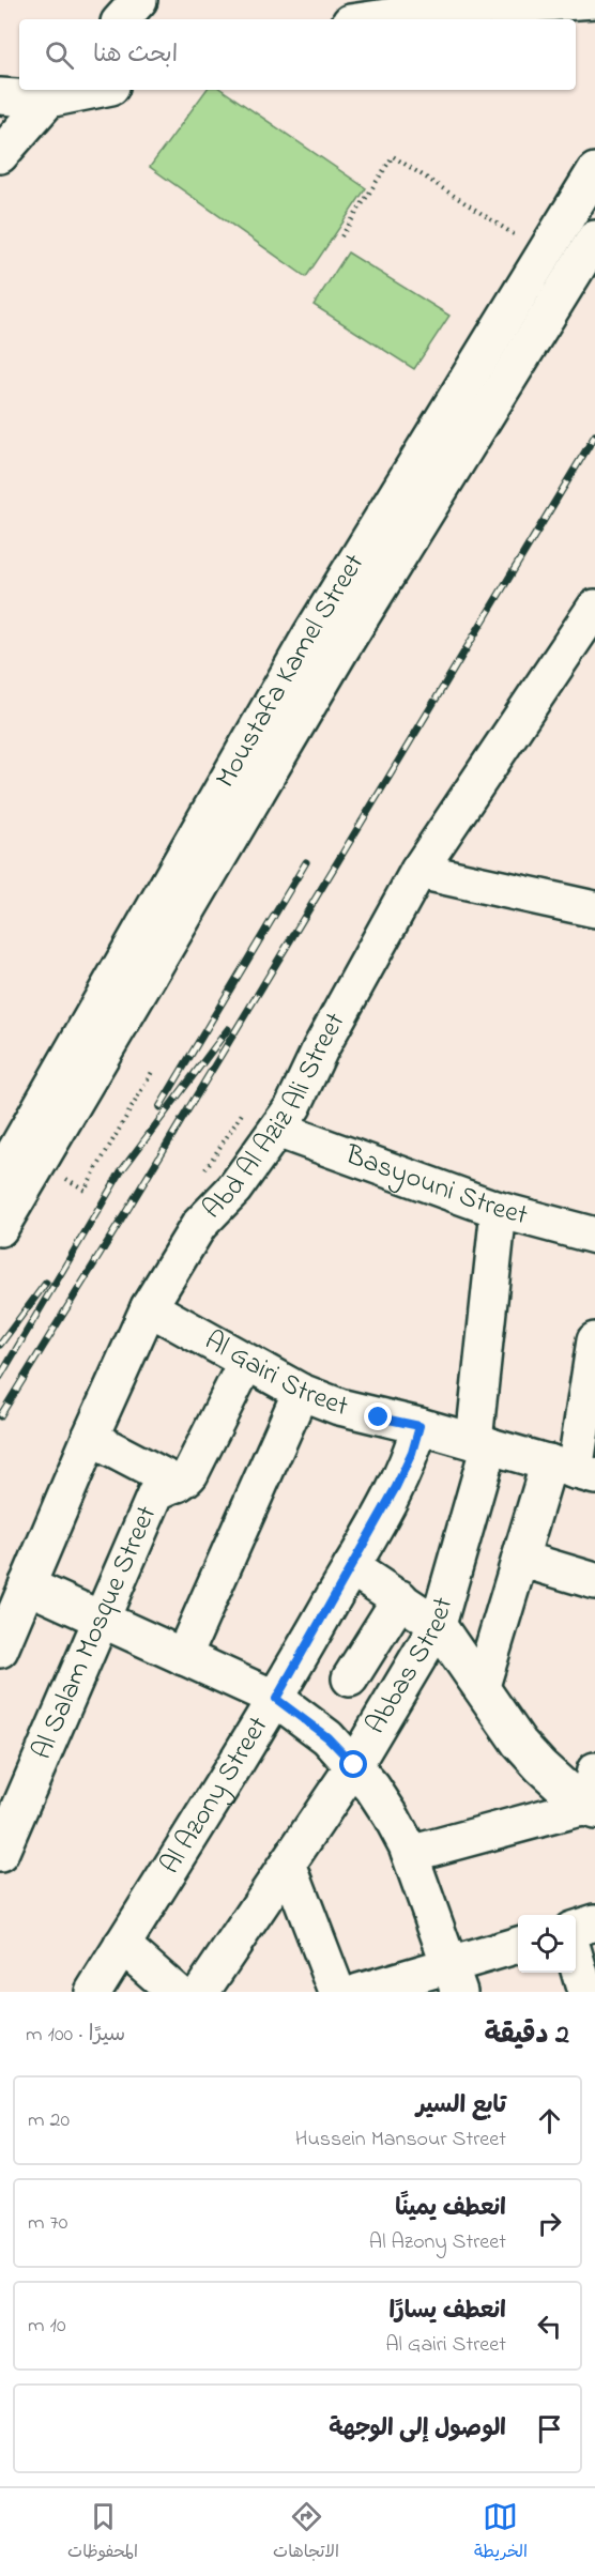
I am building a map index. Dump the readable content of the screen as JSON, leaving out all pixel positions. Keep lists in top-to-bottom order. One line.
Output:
{"streets":{"street":["Moustafa Kamel Street","Abd Al Aziz Ali Street","Basyouni Street","Al Gairi Street","Al Salam Mosque Street","Abbas Street","Al Azony Street"]},"crossings":[["Abd Al Aziz Ali Street","Basyouni Street"],["Abd Al Aziz Ali Street","Al Gairi Street"],["Basyouni Street","Abbas Street"],["Al Gairi Street","Al Salam Mosque Street"],["Al Gairi Street","Abbas Street"],["Al Gairi Street","Al Azony Street"]],"page":{"search":"ابحث هنا","heading":["2 دقيقة","سيرًا · 100 m"],"list":[["تابع السير","Hussein Mansour Street","20 m"],["انعطف يمينًا","Al Azony Street","70 m"],["انعطف يسارًا","Al Gairi Street","10 m"],"الوصول إلى الوجهة"],"nav":["الخريطة","الاتجاهات","المحفوظات"]}}
